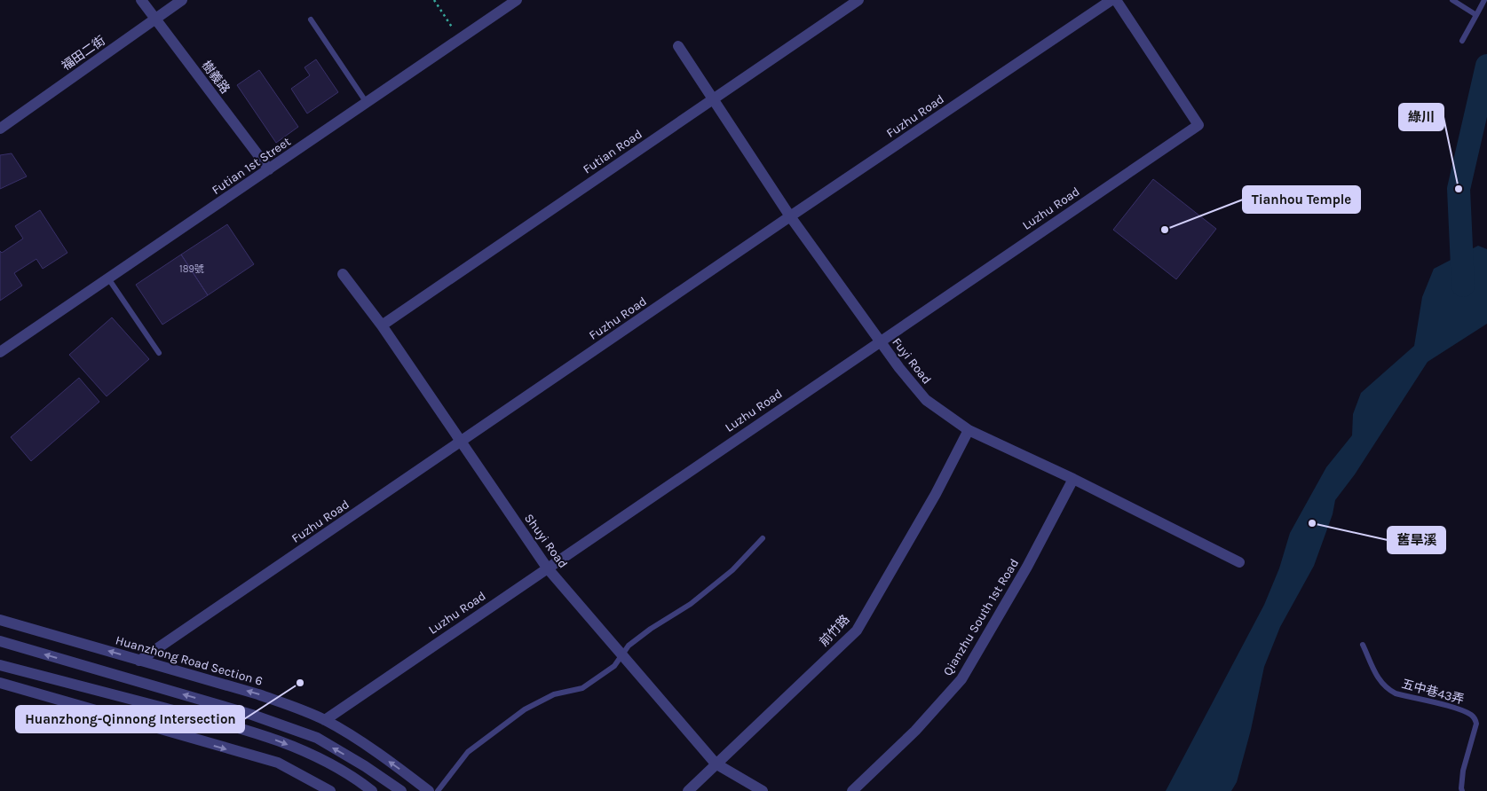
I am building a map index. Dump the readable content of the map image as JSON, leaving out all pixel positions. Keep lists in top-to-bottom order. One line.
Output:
{"streets":{"street":["福田二街","樹義路","Fuzhu Road","Futian Road","Futian 1st Street","Luzhu Road","Fuyi Road","Shuyi Road","Qianzhu South 1st Road","前竹路","Huanzhong Road Section 6"],"lane":["五中巷43弄"]},"crossings":[["福田二街","樹義路"],["樹義路","Futian 1st Street"],["Fuzhu Road","Fuyi Road"],["Fuzhu Road","Shuyi Road"],["Fuzhu Road","Huanzhong Road Section 6"],["Futian Road","Fuyi Road"],["Futian Road","Shuyi Road"],["Luzhu Road","Fuyi Road"],["Luzhu Road","Shuyi Road"],["Luzhu Road","Huanzhong Road Section 6"],["Fuyi Road","Qianzhu South 1st Road"],["Fuyi Road","前竹路"],["Shuyi Road","前竹路"]],"places":["綠川","Tianhou Temple","舊旱溪","Huanzhong-Qinnong Intersection"],"house_numbers":["189號"]}
